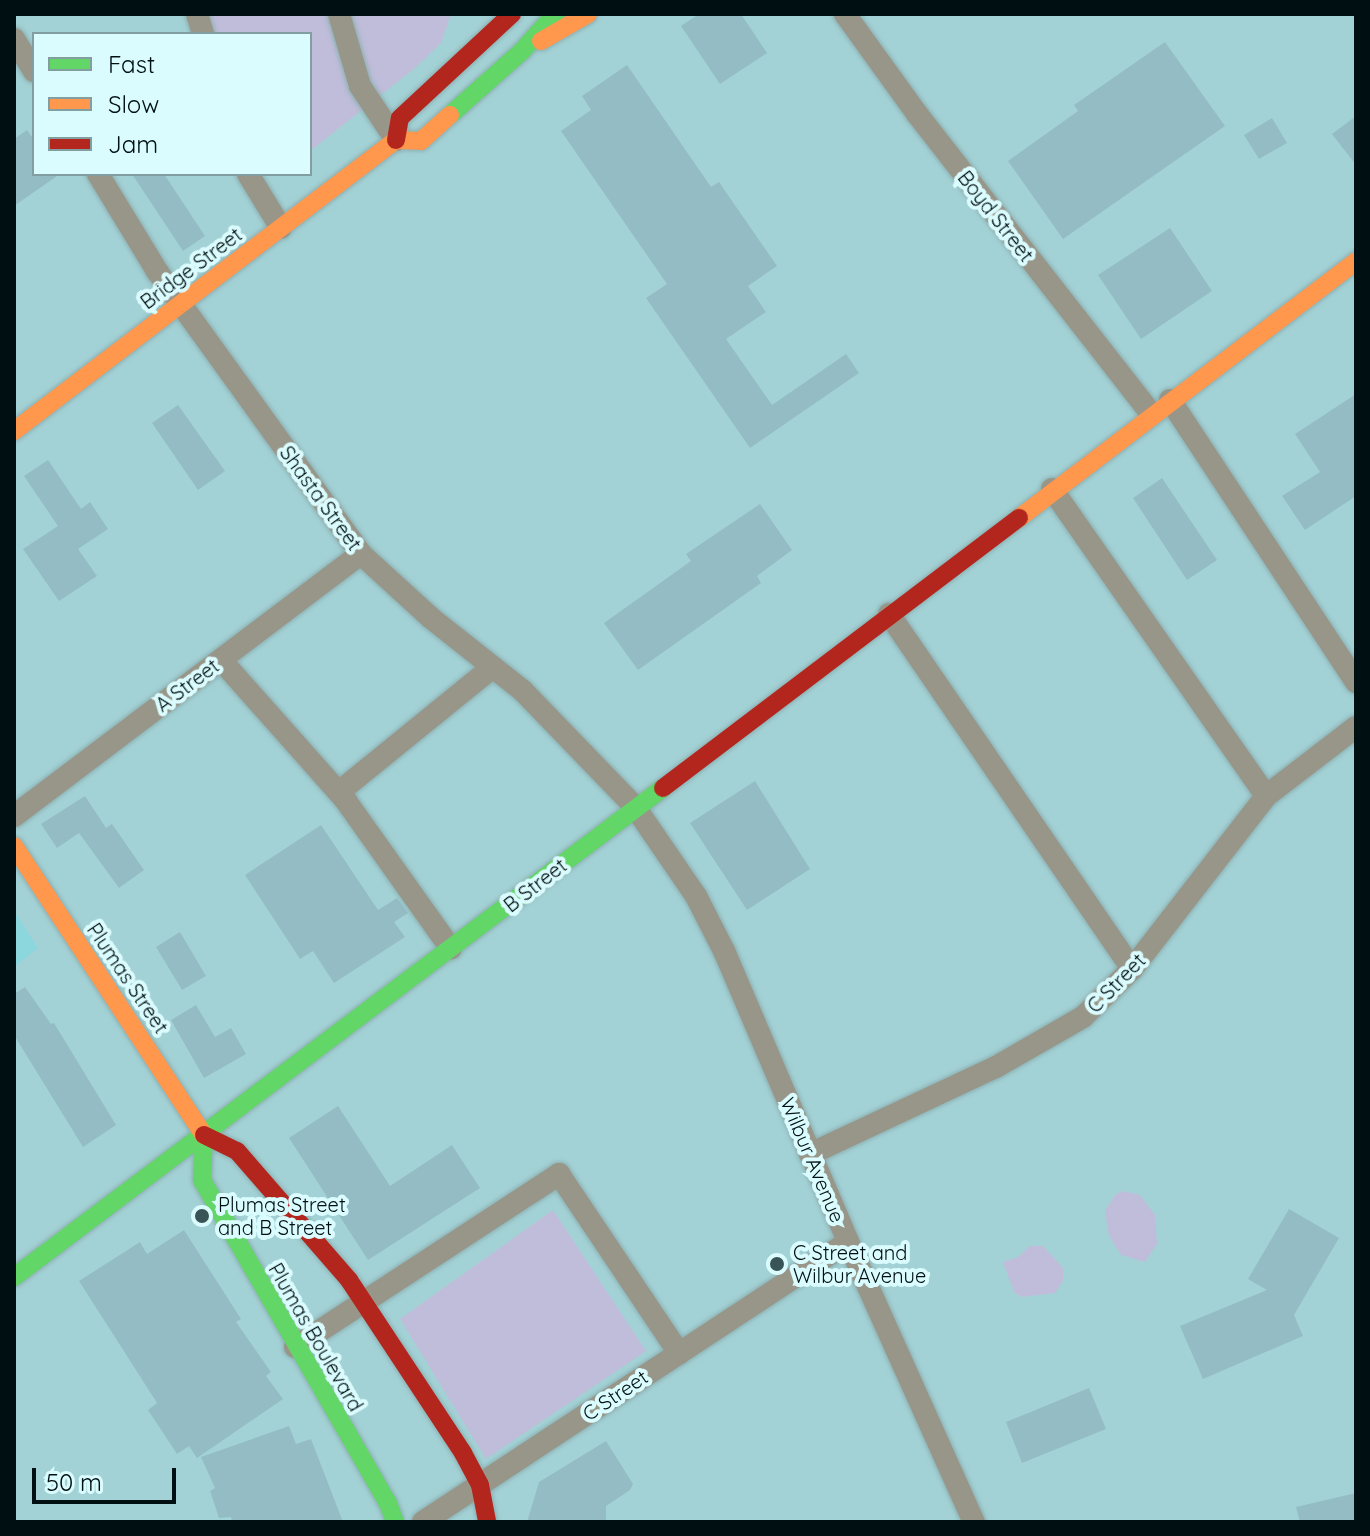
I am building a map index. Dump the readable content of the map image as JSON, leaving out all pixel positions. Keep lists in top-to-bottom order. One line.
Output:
{"streets":{"street":["Boyd Street","Bridge Street","Shasta Street","A Street","B Street","Plumas Street","C Street","Wilbur Avenue","Plumas Boulevard"]},"crossings":[["Boyd Street","B Street"],["Bridge Street","Shasta Street"],["Shasta Street","A Street"],["Shasta Street","B Street"],["Shasta Street","Wilbur Avenue"],["B Street","Plumas Street"],["B Street","Wilbur Avenue"],["B Street","Plumas Boulevard"],["Plumas Street","Plumas Boulevard"],["C Street","Wilbur Avenue"]],"places":["Plumas Street and B Street","C Street and Wilbur Avenue"],"legend":["Fast","Slow","Jam"],"scale_bar":"50 m"}
